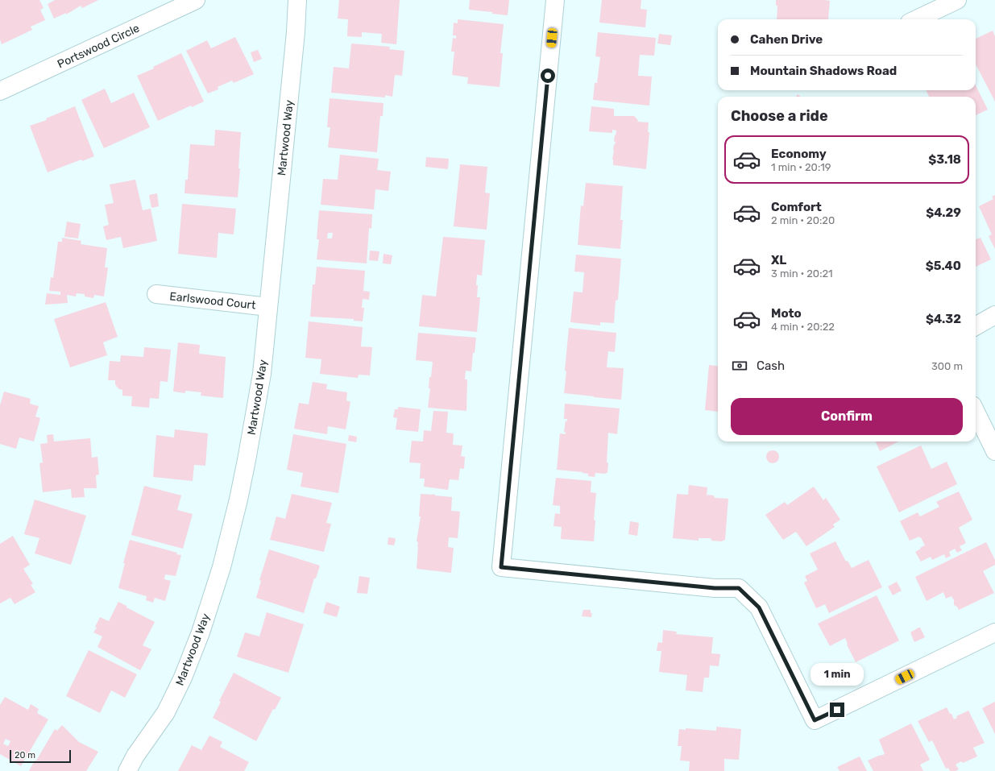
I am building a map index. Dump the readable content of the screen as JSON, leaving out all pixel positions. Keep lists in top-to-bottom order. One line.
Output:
{"streets":{"street":["Portswood Circle","Martwood Way","Earlswood Court"]},"crossings":[["Martwood Way","Earlswood Court"]],"scale_bar":"20 m","page":{"banner":["Cahen Drive","Mountain Shadows Road"],"heading":"Choose a ride","list":[{"name":"Economy","note":"1 min · 20:19","value":"$3.18"},{"name":"Comfort","note":"2 min · 20:20","value":"$4.29"},{"name":"XL","note":"3 min · 20:21","value":"$5.40"},{"name":"Moto","note":"4 min · 20:22","value":"$4.32"}],"pay":["Cash","300 m"],"buttons":"Confirm","bubble":"1 min","scale":"20 m"}}
